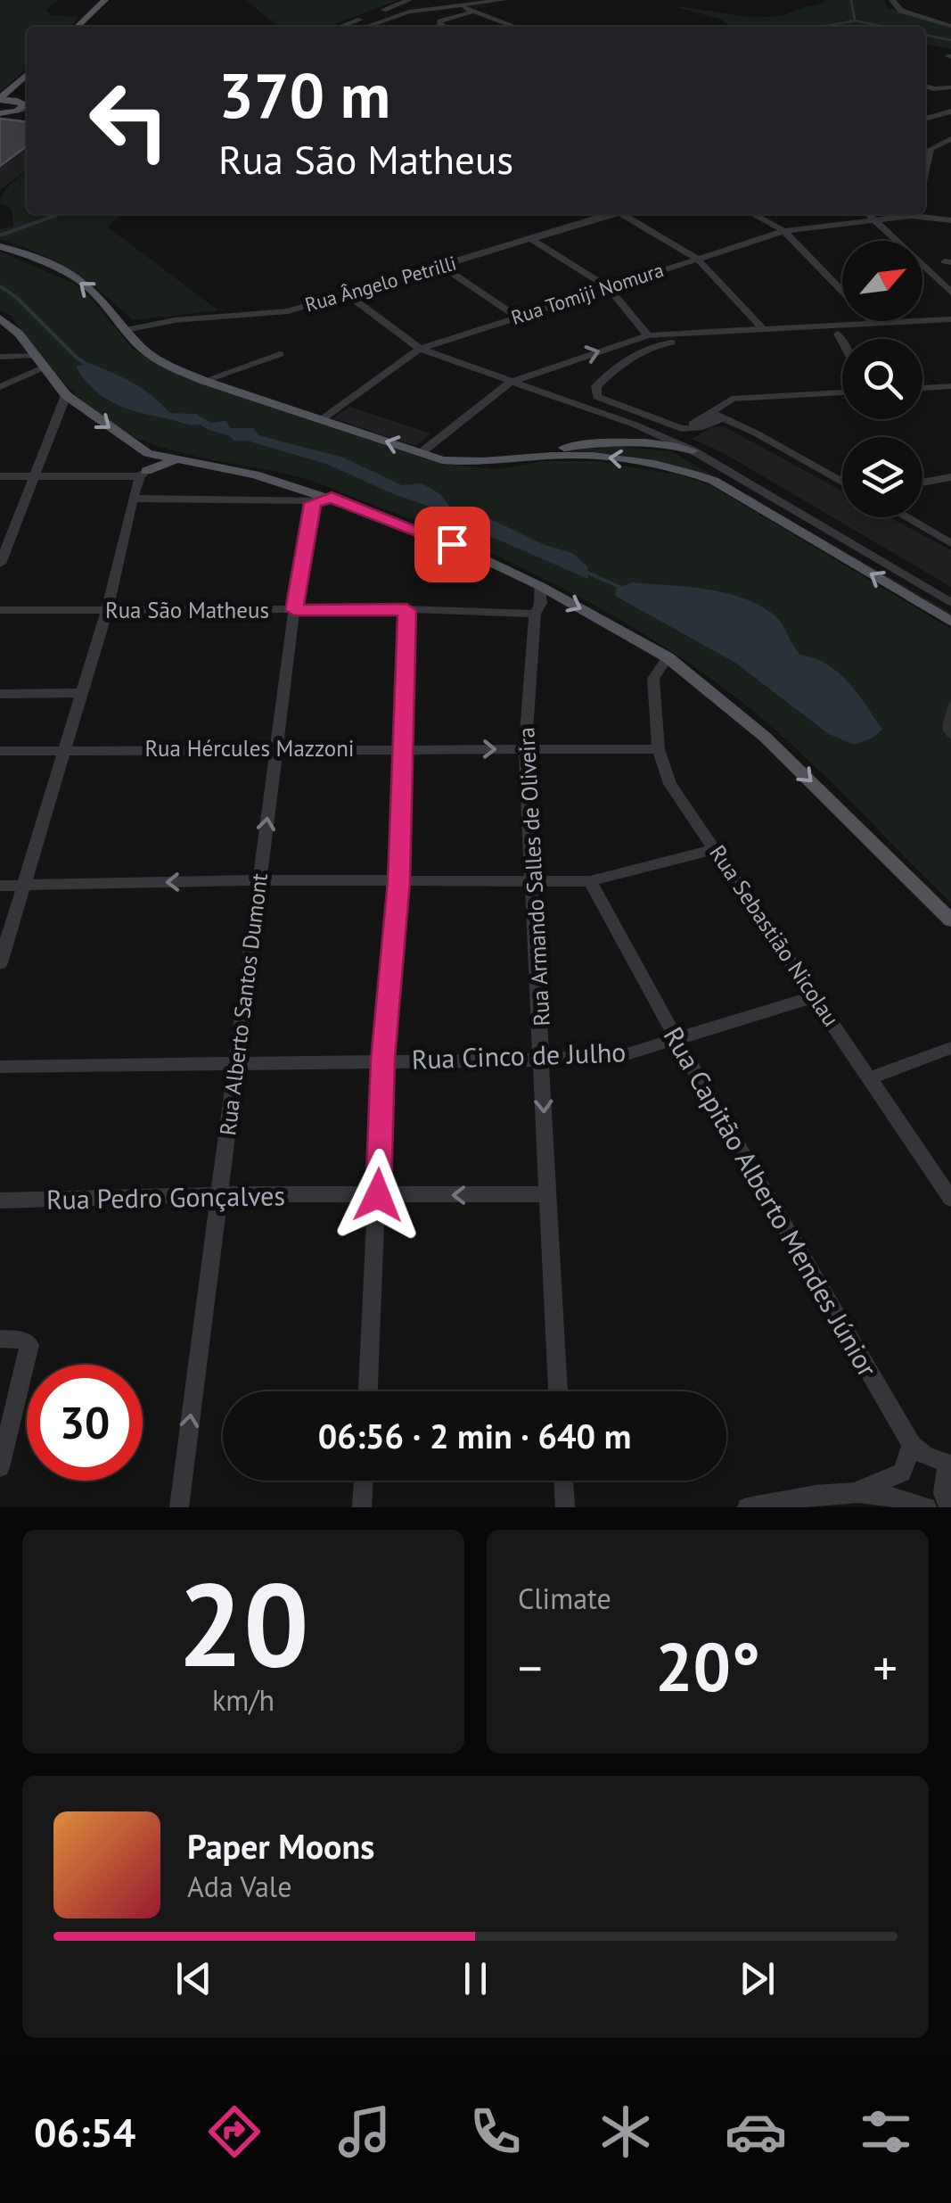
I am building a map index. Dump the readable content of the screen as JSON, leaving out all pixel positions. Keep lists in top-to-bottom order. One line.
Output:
{"streets":{"street":["Rua Ângelo Petrilli","Rua Tomiji Nomura","Rua São Matheus","Rua Hércules Mazzoni","Rua Armando Salles de Oliveira","Rua Sebastião Nicolau","Rua Alberto Santos Dumont","Rua Cinco de Julho","Rua Pedro Gonçalves","Rua Capitão Alberto Mendes Júnior"]},"crossings":[["Rua São Matheus","Rua Armando Salles de Oliveira"],["Rua São Matheus","Rua Alberto Santos Dumont"],["Rua Hércules Mazzoni","Rua Armando Salles de Oliveira"],["Rua Hércules Mazzoni","Rua Sebastião Nicolau"],["Rua Hércules Mazzoni","Rua Alberto Santos Dumont"],["Rua Armando Salles de Oliveira","Rua Cinco de Julho"],["Rua Armando Salles de Oliveira","Rua Pedro Gonçalves"],["Rua Sebastião Nicolau","Rua Cinco de Julho"],["Rua Alberto Santos Dumont","Rua Cinco de Julho"],["Rua Alberto Santos Dumont","Rua Pedro Gonçalves"],["Rua Cinco de Julho","Rua Capitão Alberto Mendes Júnior"]],"one_way":["Rua Alberto Santos Dumont"],"north":"top right","page":{"turn":["370 m","Rua São Matheus"],"limit":"30","trip":"06:56 · 2 min · 640 m","tile":[["20","km/h"],"Climate"],"heat":["−","20°","+"],"song":["Paper Moons","Ada Vale"],"tabs":"06:54"}}
